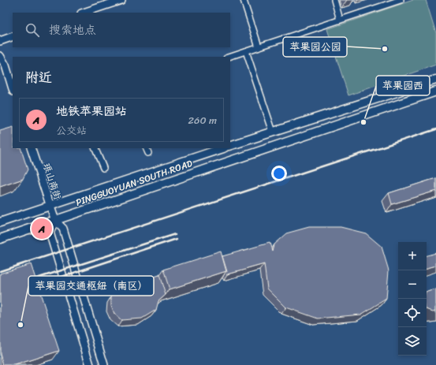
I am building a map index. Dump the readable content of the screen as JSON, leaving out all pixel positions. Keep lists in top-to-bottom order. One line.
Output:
{"streets":{"main road":["PINGGUOYUAN SOUTH ROAD"],"street":["琅山南街"]},"crossings":[["琅山南街","PINGGUOYUAN SOUTH ROAD"]],"places":["苹果园公园","苹果园西","苹果园交通枢纽（南区）"],"page":{"search":"搜索地点","heading":"附近","list":[{"mark":"A","name":"地铁苹果园站","note":"公交站","value":"260 m"}],"pins":"A","map_buttons":["+","−"]}}
